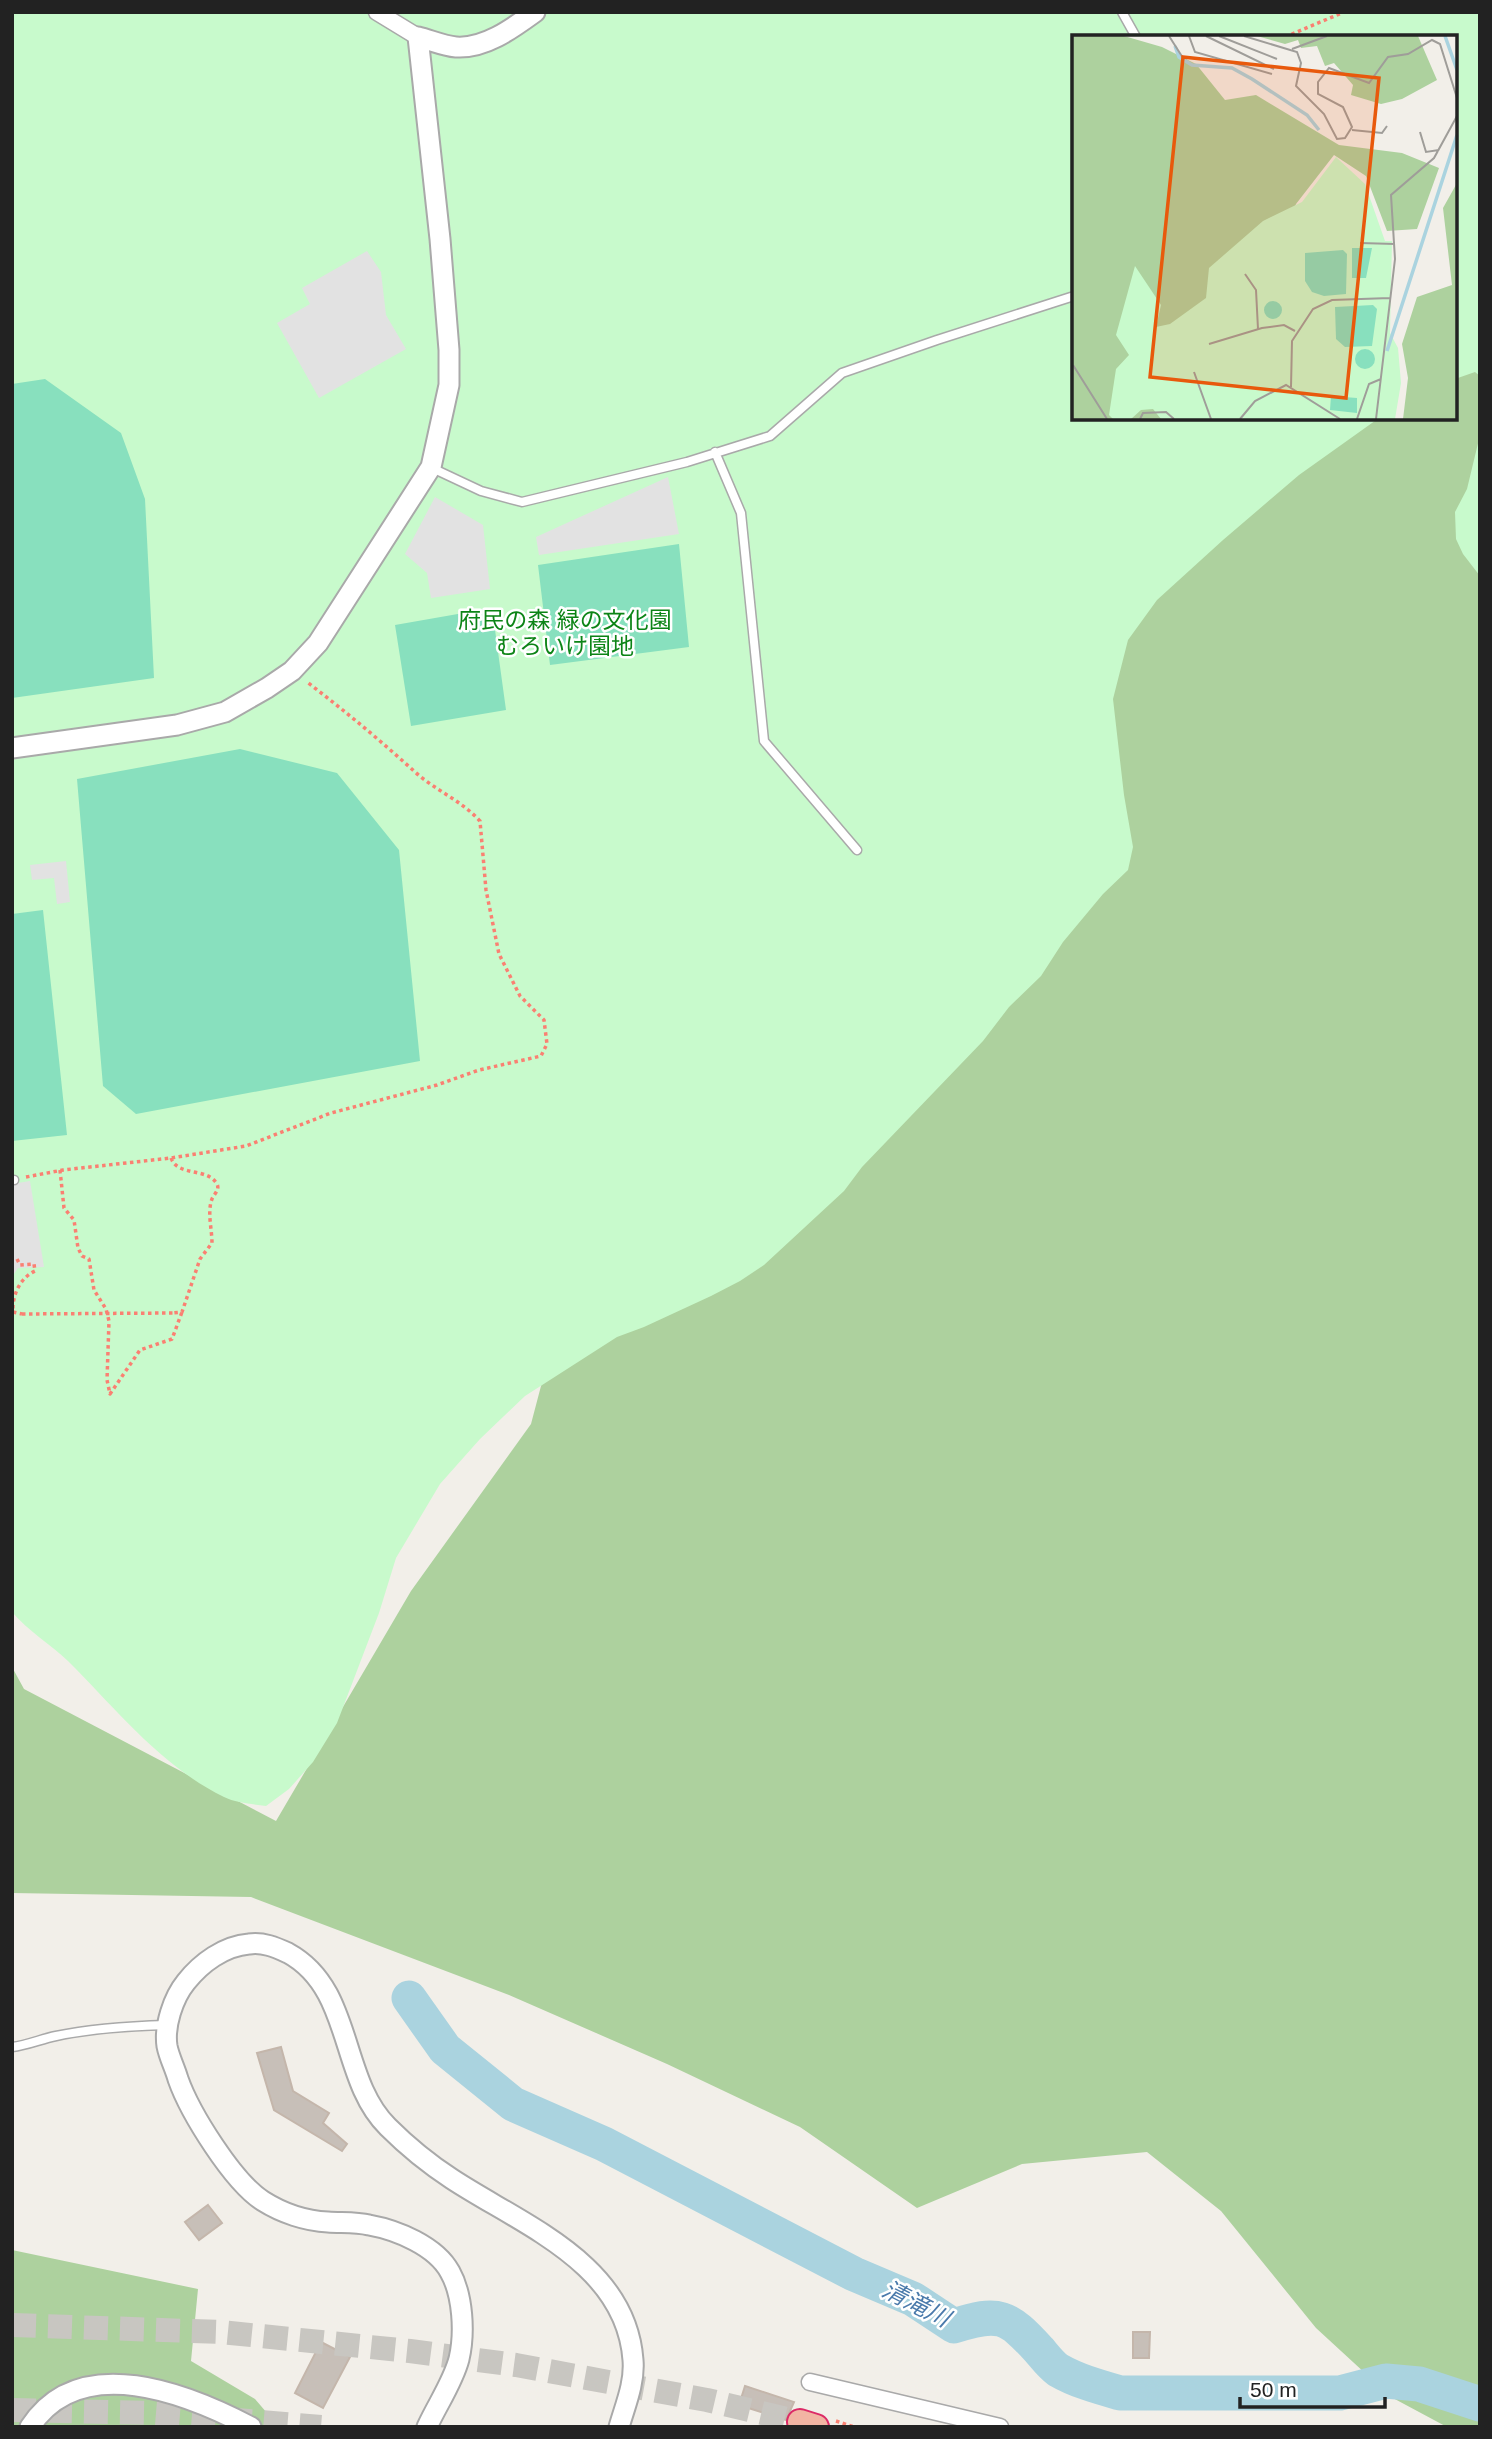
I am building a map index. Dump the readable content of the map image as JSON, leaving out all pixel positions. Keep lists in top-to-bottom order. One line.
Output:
{"water":["清滝川"],"parks":["府民の森 緑の文化園 むろいけ園地"],"scale_bar":"50 m"}
